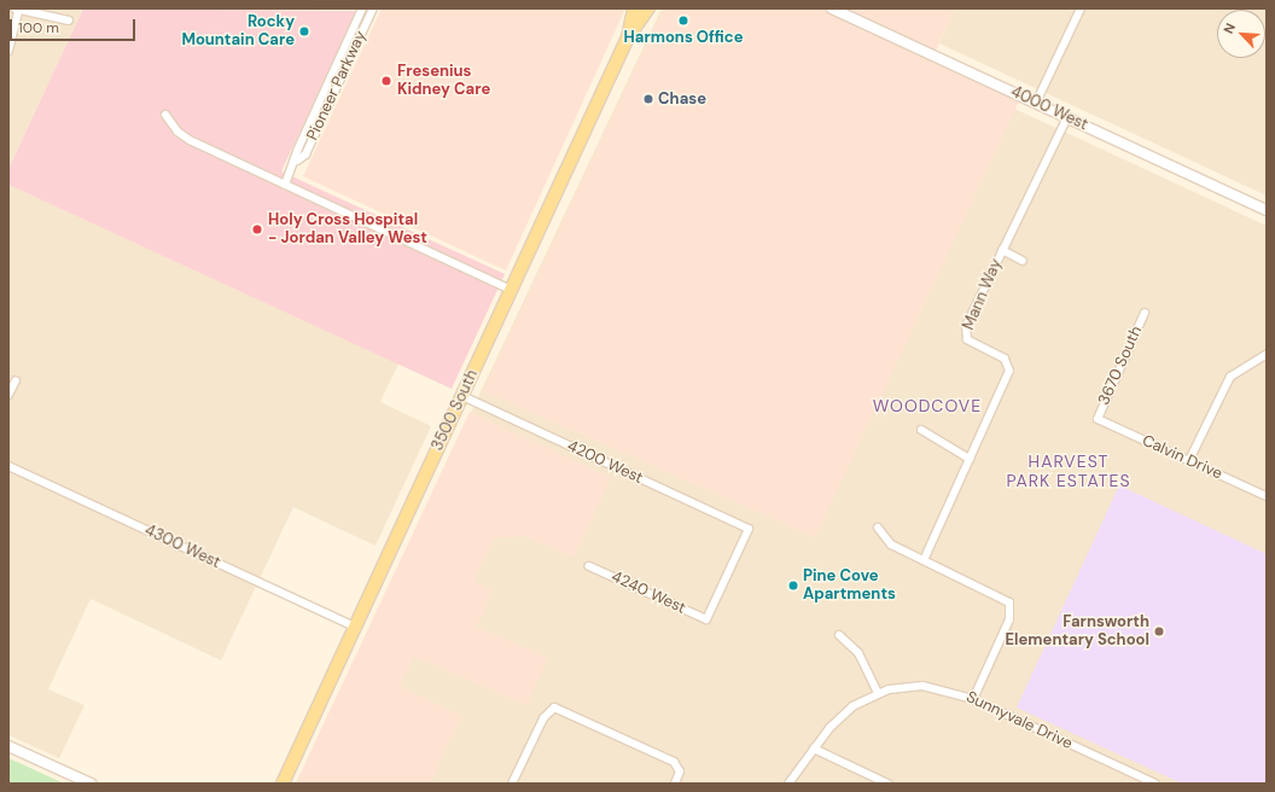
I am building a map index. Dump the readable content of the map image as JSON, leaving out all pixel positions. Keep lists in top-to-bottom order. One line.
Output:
{"streets":{"main road":["3500 South"],"street":["Pioneer Parkway","4000 West","Mann Way","3670 South","Calvin Drive","4200 West","4300 West","4240 West","Sunnyvale Drive"]},"crossings":[["4000 West","Mann Way"],["3670 South","Calvin Drive"],["3500 South","4200 West"],["3500 South","4300 West"],["4200 West","4240 West"]],"districts":["WOODCOVE","HARVEST PARK ESTATES"],"places":["Harmons Office","Rocky Mountain Care","Fresenius Kidney Care","Chase","Holy Cross Hospital - Jordan Valley West","Pine Cove Apartments","Farnsworth Elementary School"],"scale_bar":"100 m","north":"top left"}
